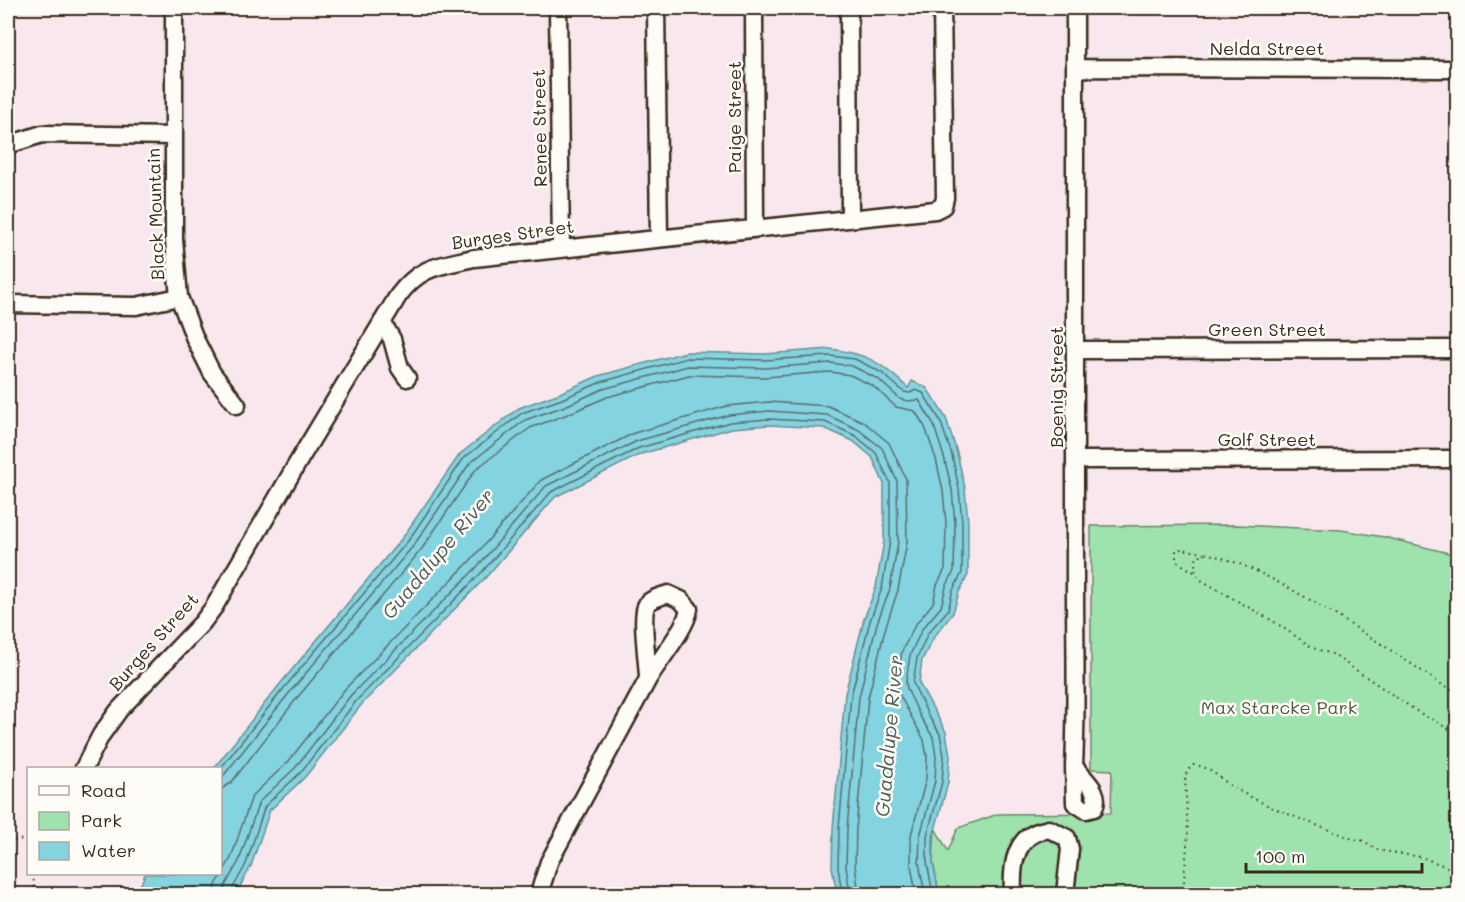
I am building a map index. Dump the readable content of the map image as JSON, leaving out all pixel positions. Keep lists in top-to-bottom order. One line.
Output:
{"streets":{"street":["Nelda Street","Paige Street","Renee Street","Black Mountain","Burges Street","Green Street","Boenig Street","Golf Street"]},"crossings":[["Nelda Street","Boenig Street"],["Paige Street","Burges Street"],["Renee Street","Burges Street"],["Green Street","Boenig Street"],["Boenig Street","Golf Street"]],"water":["Guadalupe River"],"parks":["Max Starcke Park"],"legend":["Road","Park","Water"],"scale_bar":"100 m"}
